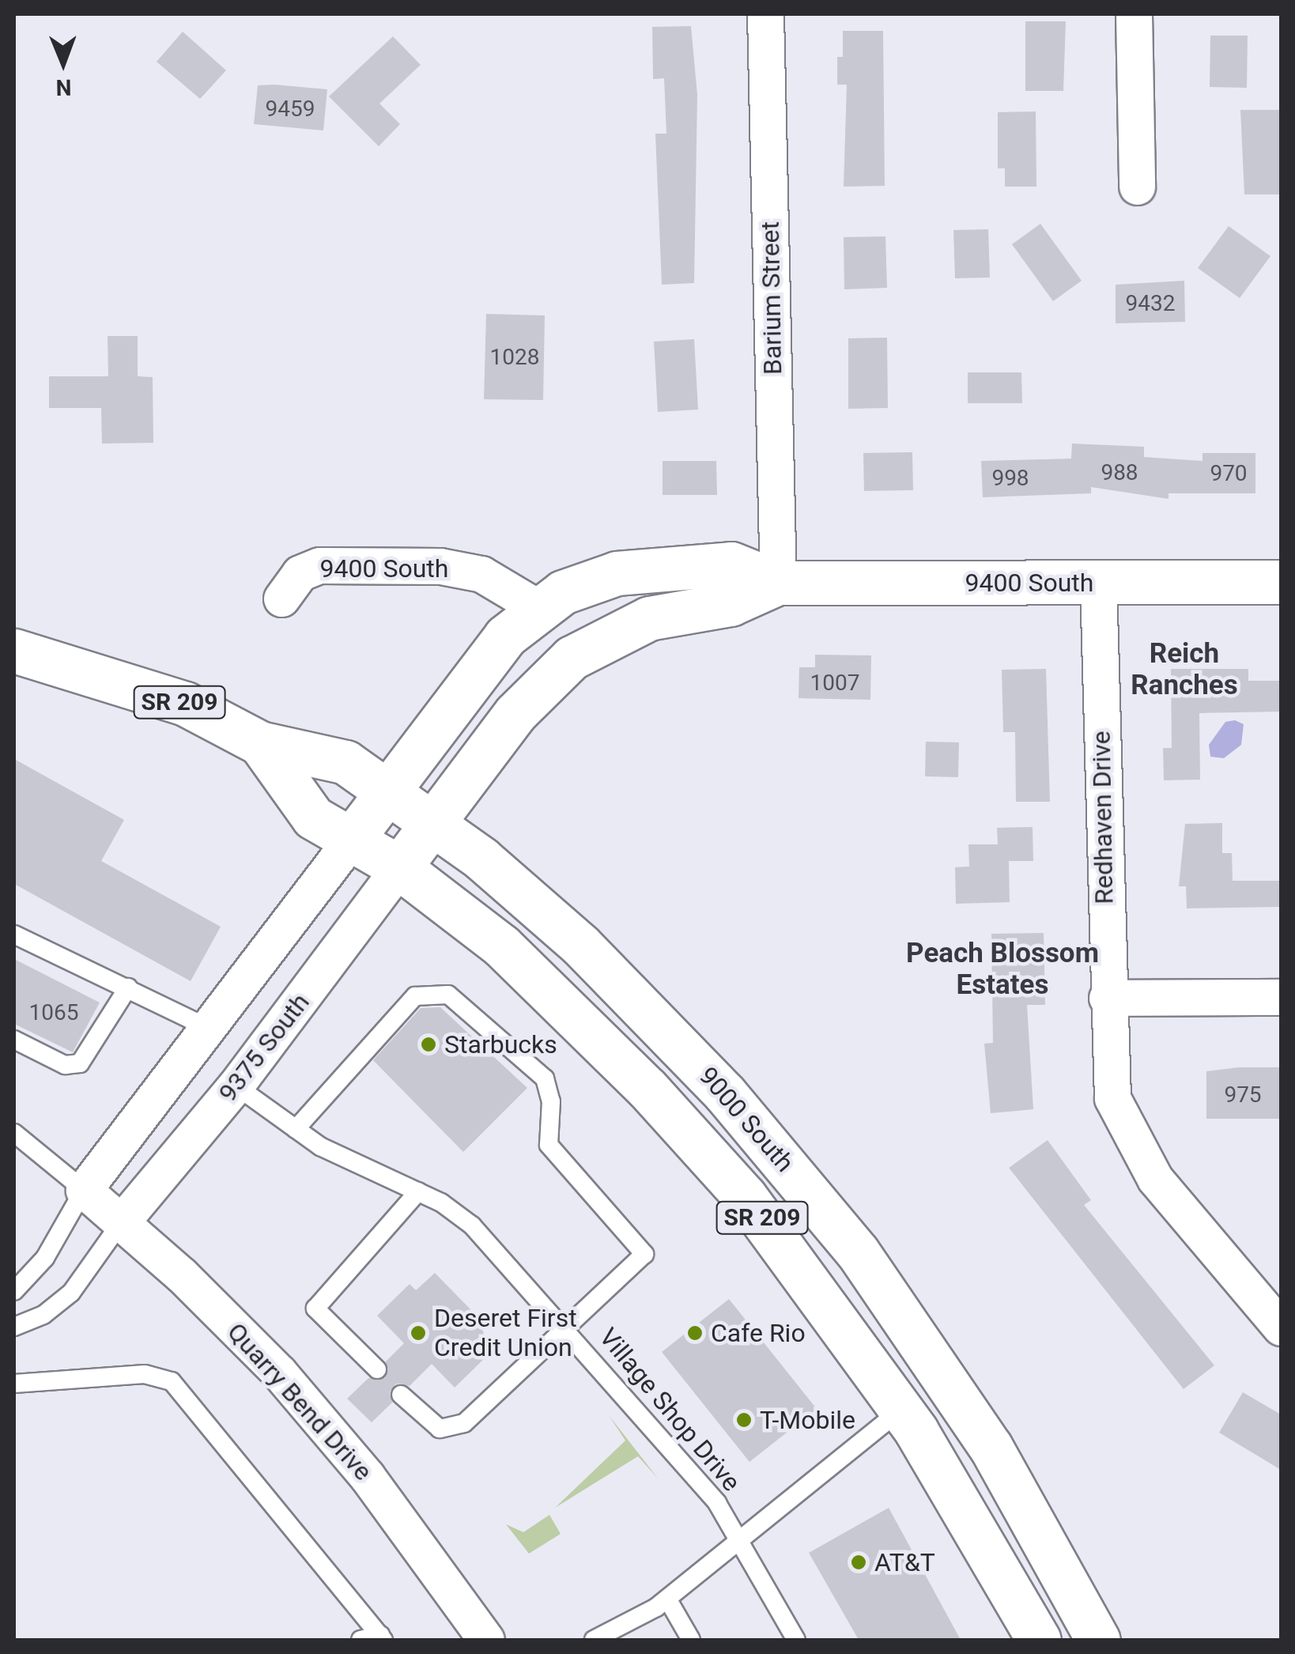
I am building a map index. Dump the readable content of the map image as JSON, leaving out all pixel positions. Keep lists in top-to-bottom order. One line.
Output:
{"streets":{"main road":["9400 South","SR 209","9000 South"],"street":["Barium Street","Redhaven Drive","9375 South","Quarry Bend Drive"],"lane":["Village Shop Drive"]},"crossings":[["Barium Street","9400 South"],["9400 South","SR 209"],["9400 South","Redhaven Drive"],["9400 South","9375 South"],["9400 South","9000 South"],["SR 209","9000 South"],["9375 South","9000 South"],["9375 South","Quarry Bend Drive"],["9375 South","Village Shop Drive"]],"districts":["Reich Ranches","Peach Blossom Estates"],"places":["Starbucks","Deseret First Credit Union","Cafe Rio","T-Mobile","AT&T"],"house_numbers":["9459","9432","1028","988","970","998","1007","1065","975"],"north":"bottom"}
